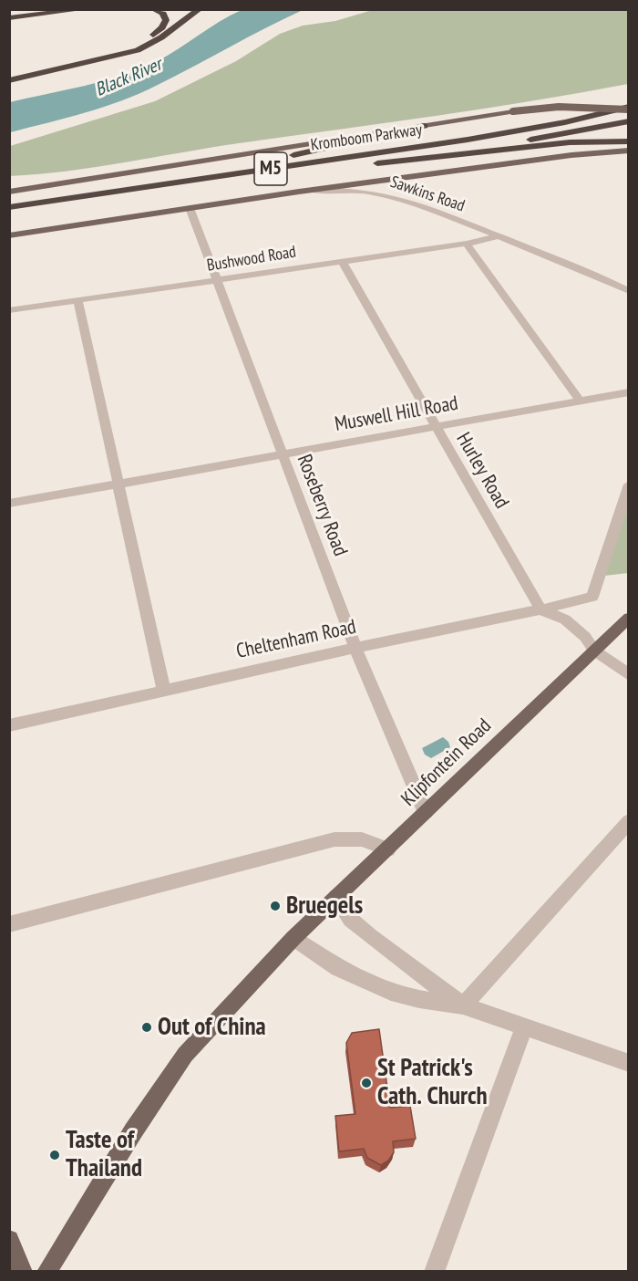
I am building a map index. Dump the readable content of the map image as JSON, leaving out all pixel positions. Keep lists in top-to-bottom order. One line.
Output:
{"streets":{"highway":["Kromboom Parkway","M5"],"main road":["Sawkins Road","Klipfontein Road"],"street":["Bushwood Road","Muswell Hill Road","Hurley Road","Roseberry Road","Cheltenham Road"]},"crossings":[["Sawkins Road","Bushwood Road"],["Sawkins Road","Roseberry Road"],["Bushwood Road","Hurley Road"],["Bushwood Road","Roseberry Road"],["Muswell Hill Road","Hurley Road"],["Muswell Hill Road","Roseberry Road"],["Hurley Road","Cheltenham Road"],["Roseberry Road","Cheltenham Road"],["Roseberry Road","Klipfontein Road"]],"water":["Black River"],"places":["Bruegels","Out of China","St Patrick's Cath. Church","Taste of Thailand"]}
